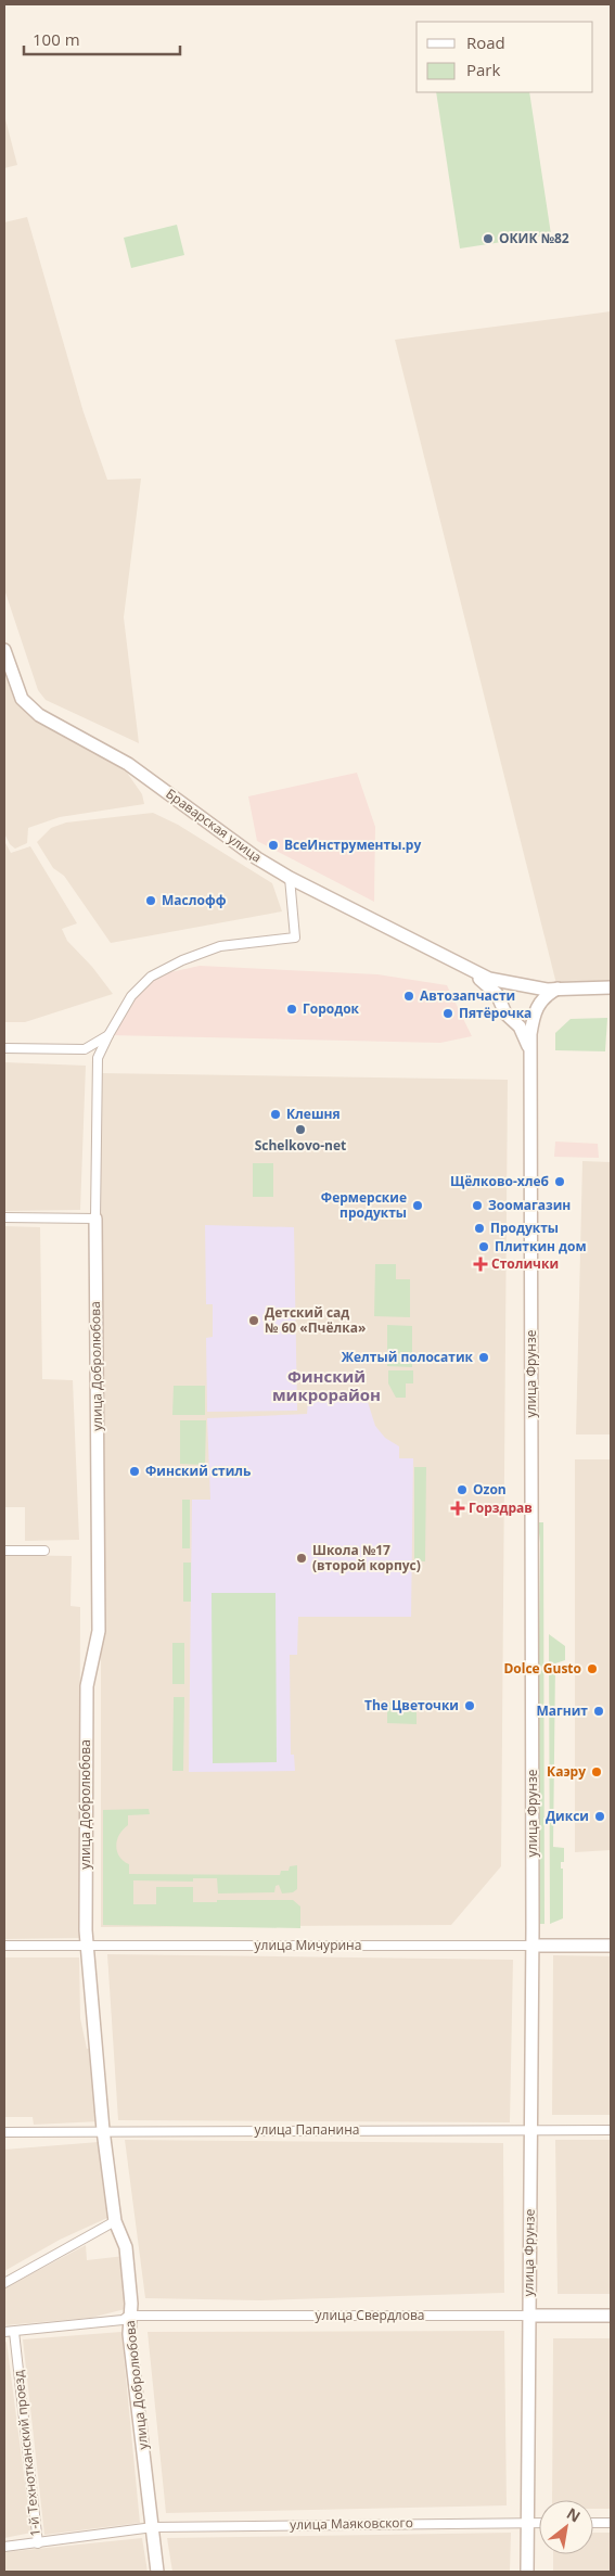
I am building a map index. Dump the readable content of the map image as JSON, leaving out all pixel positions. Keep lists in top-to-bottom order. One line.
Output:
{"streets":{"main road":["Браварская улица","улица Добролюбова","улица Фрунзе","улица Мичурина","улица Свердлова"],"street":["улица Папанина","1-й Технотканский проезд","улица Маяковского"]},"crossings":[["Браварская улица","улица Добролюбова"],["улица Добролюбова","улица Мичурина"],["улица Добролюбова","улица Папанина"],["улица Добролюбова","улица Свердлова"],["улица Добролюбова","улица Маяковского"],["улица Фрунзе","улица Мичурина"],["улица Фрунзе","улица Папанина"],["улица Фрунзе","улица Свердлова"],["улица Фрунзе","улица Маяковского"],["улица Свердлова","1-й Технотканский проезд"],["1-й Технотканский проезд","улица Маяковского"]],"districts":["Финский микрорайон"],"places":{"other":["ОКИК №82","ВсеИнструменты.ру","Маслофф","Автозапчасти","Городок","Пятёрочка","Клешня","Schelkovo-net","Щёлково-хлеб","Фермерские продукты","Зоомагазин","Продукты","Плиткин дом","Детский сад № 60 «Пчёлка»","Желтый полосатик","Финский стиль","Ozon","Школа №17 (второй корпус)","Dolce Gusto","The Цветочки","Магнит","Каэру","Дикси"],"health":["Столички","Горздрав"]},"legend":["Road","Park"],"scale_bar":"100 m","north":"top right"}
